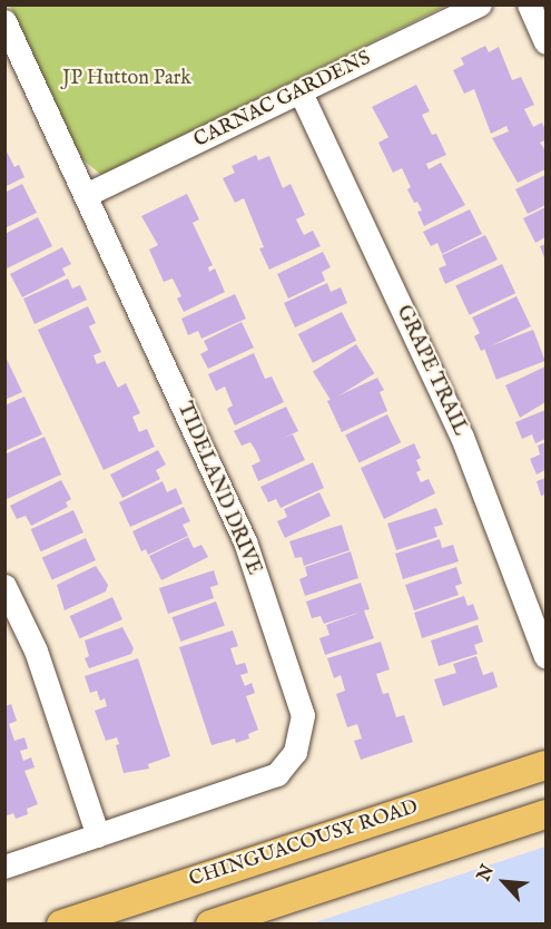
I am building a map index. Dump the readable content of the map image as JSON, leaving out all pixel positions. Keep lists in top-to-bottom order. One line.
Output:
{"streets":{"main road":["CHINGUACOUSY ROAD"],"street":["CARNAC GARDENS","GRAPE TRAIL","TIDELAND DRIVE"]},"crossings":[["CARNAC GARDENS","GRAPE TRAIL"],["CARNAC GARDENS","TIDELAND DRIVE"]],"parks":["JP Hutton Park"],"north":"top left"}
